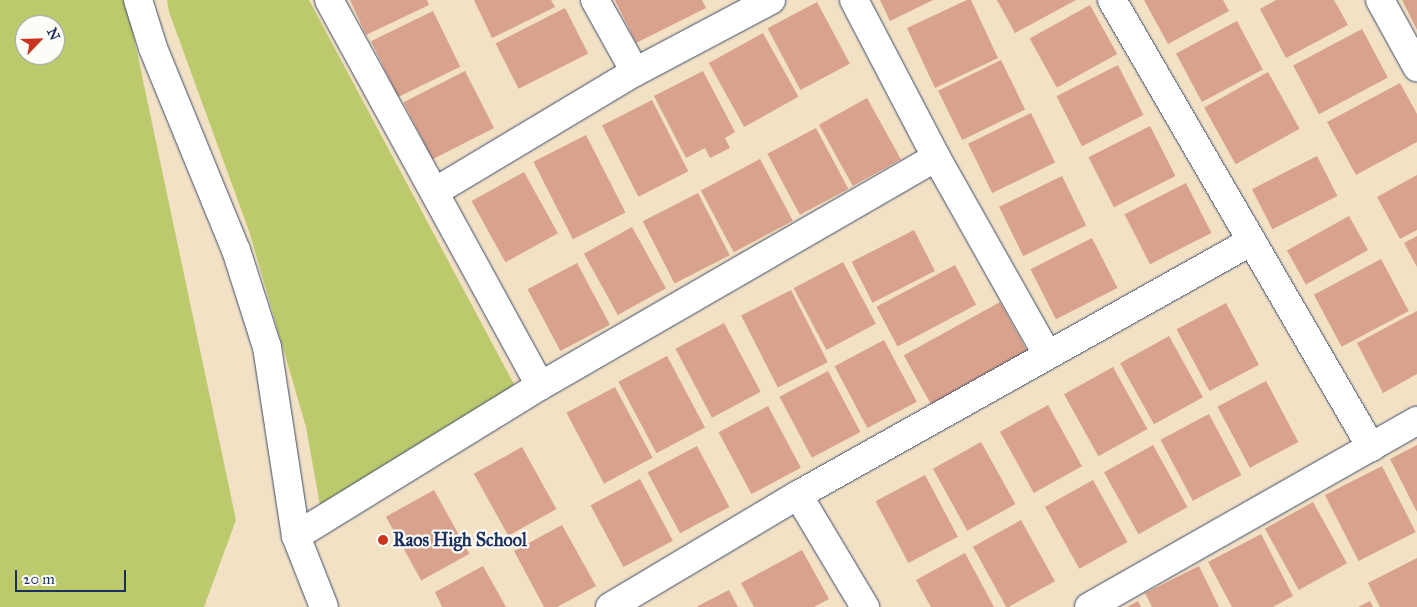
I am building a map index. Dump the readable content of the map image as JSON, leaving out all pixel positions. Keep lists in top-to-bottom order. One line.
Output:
{"places":["Raos High School"],"scale_bar":"20 m","north":"top right"}
